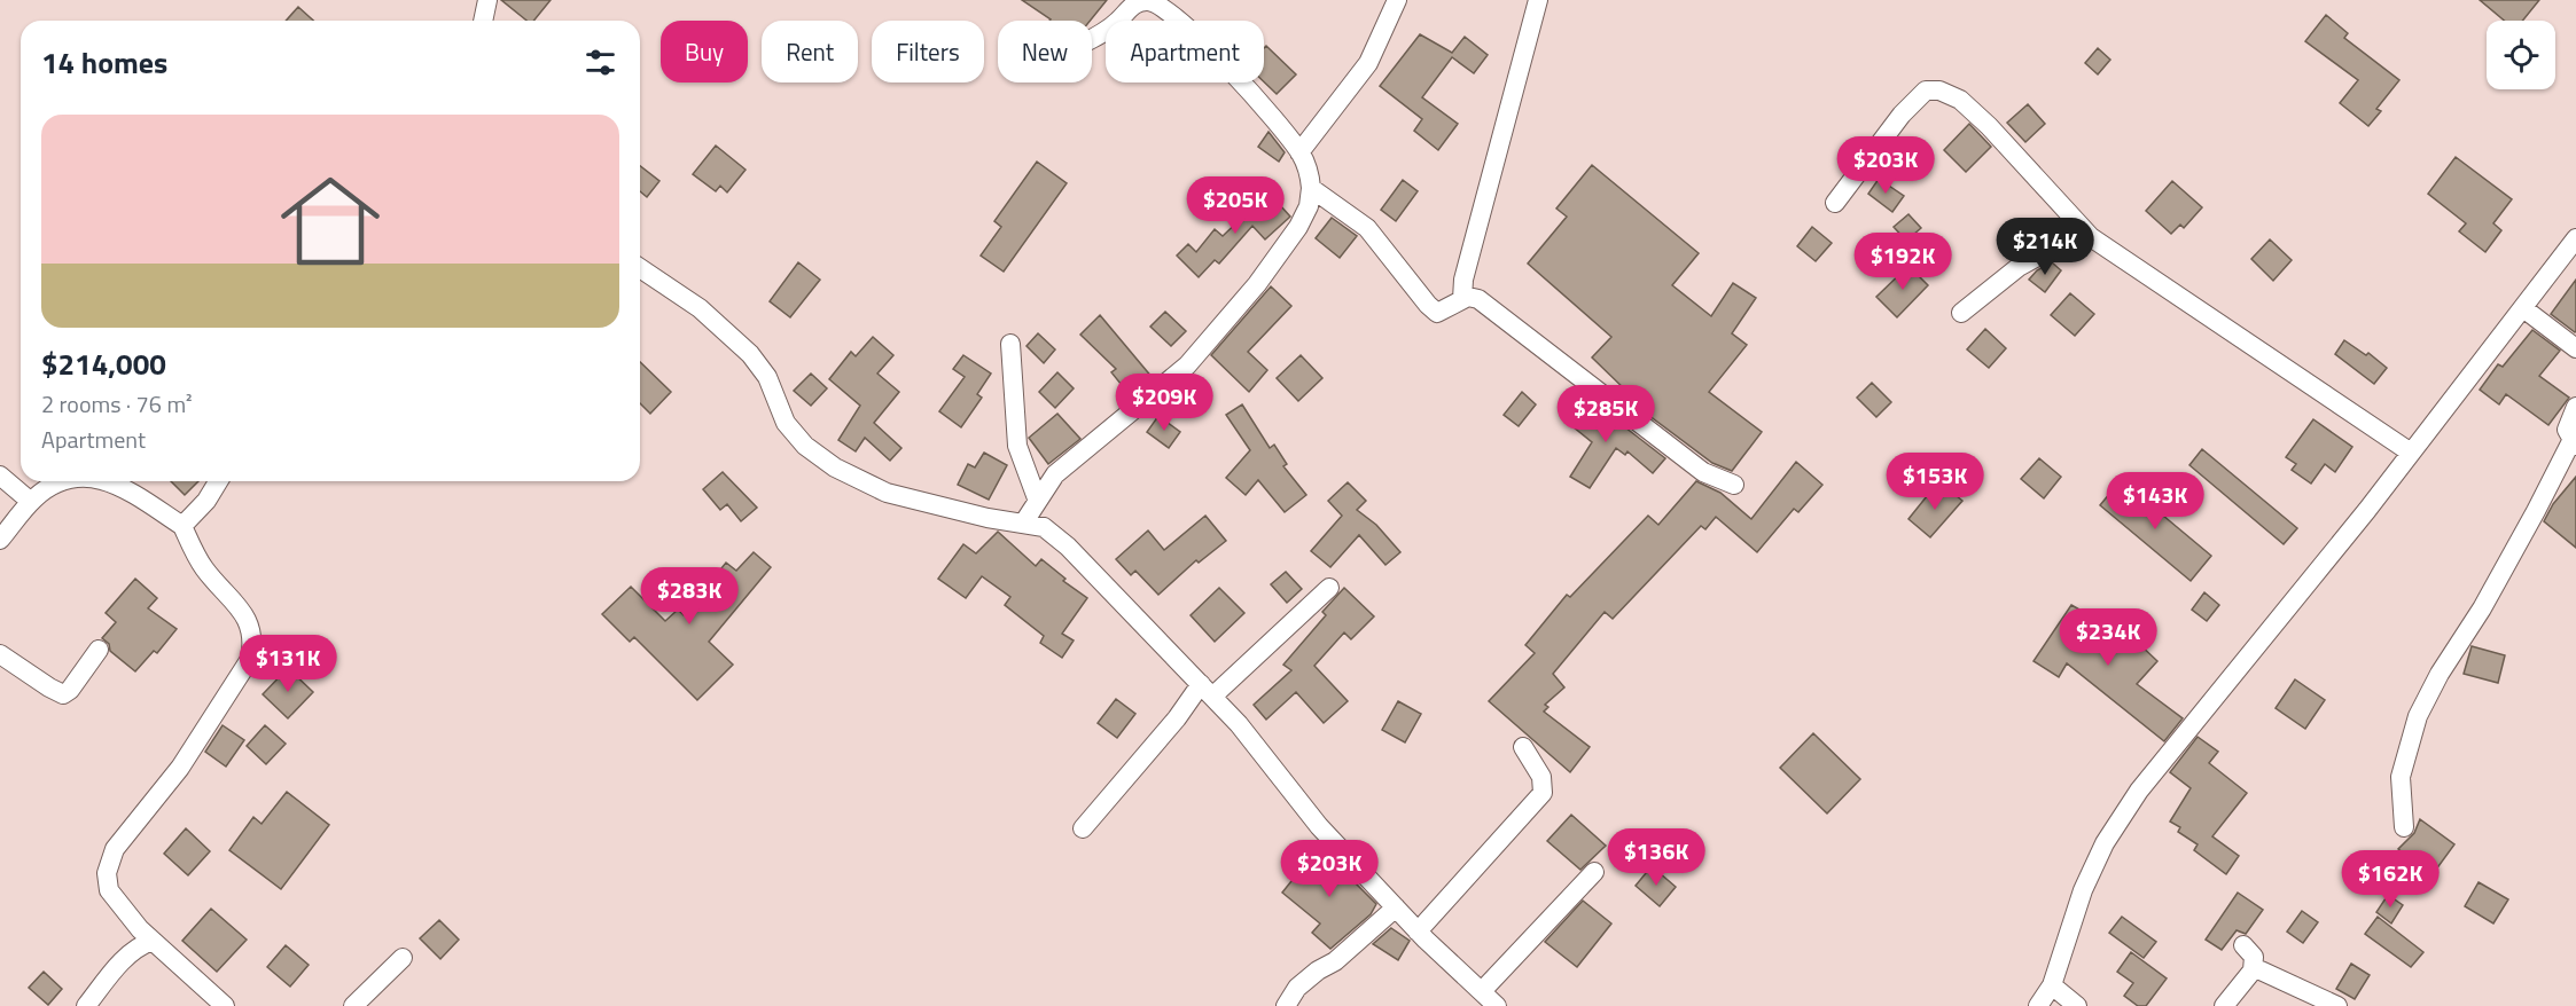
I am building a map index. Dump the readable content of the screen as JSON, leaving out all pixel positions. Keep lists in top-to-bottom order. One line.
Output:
{"page":{"chip":["Buy","Rent","Filters","New","Apartment"],"heading":"14 homes","list":[{"name":"$214,000","note":"2 rooms · 76 m² · Apartment"}],"price":["$203K","$205K","$214K","$192K","$209K","$285K","$153K","$143K","$283K","$234K","$131K","$136K","$203K","$162K"]}}
